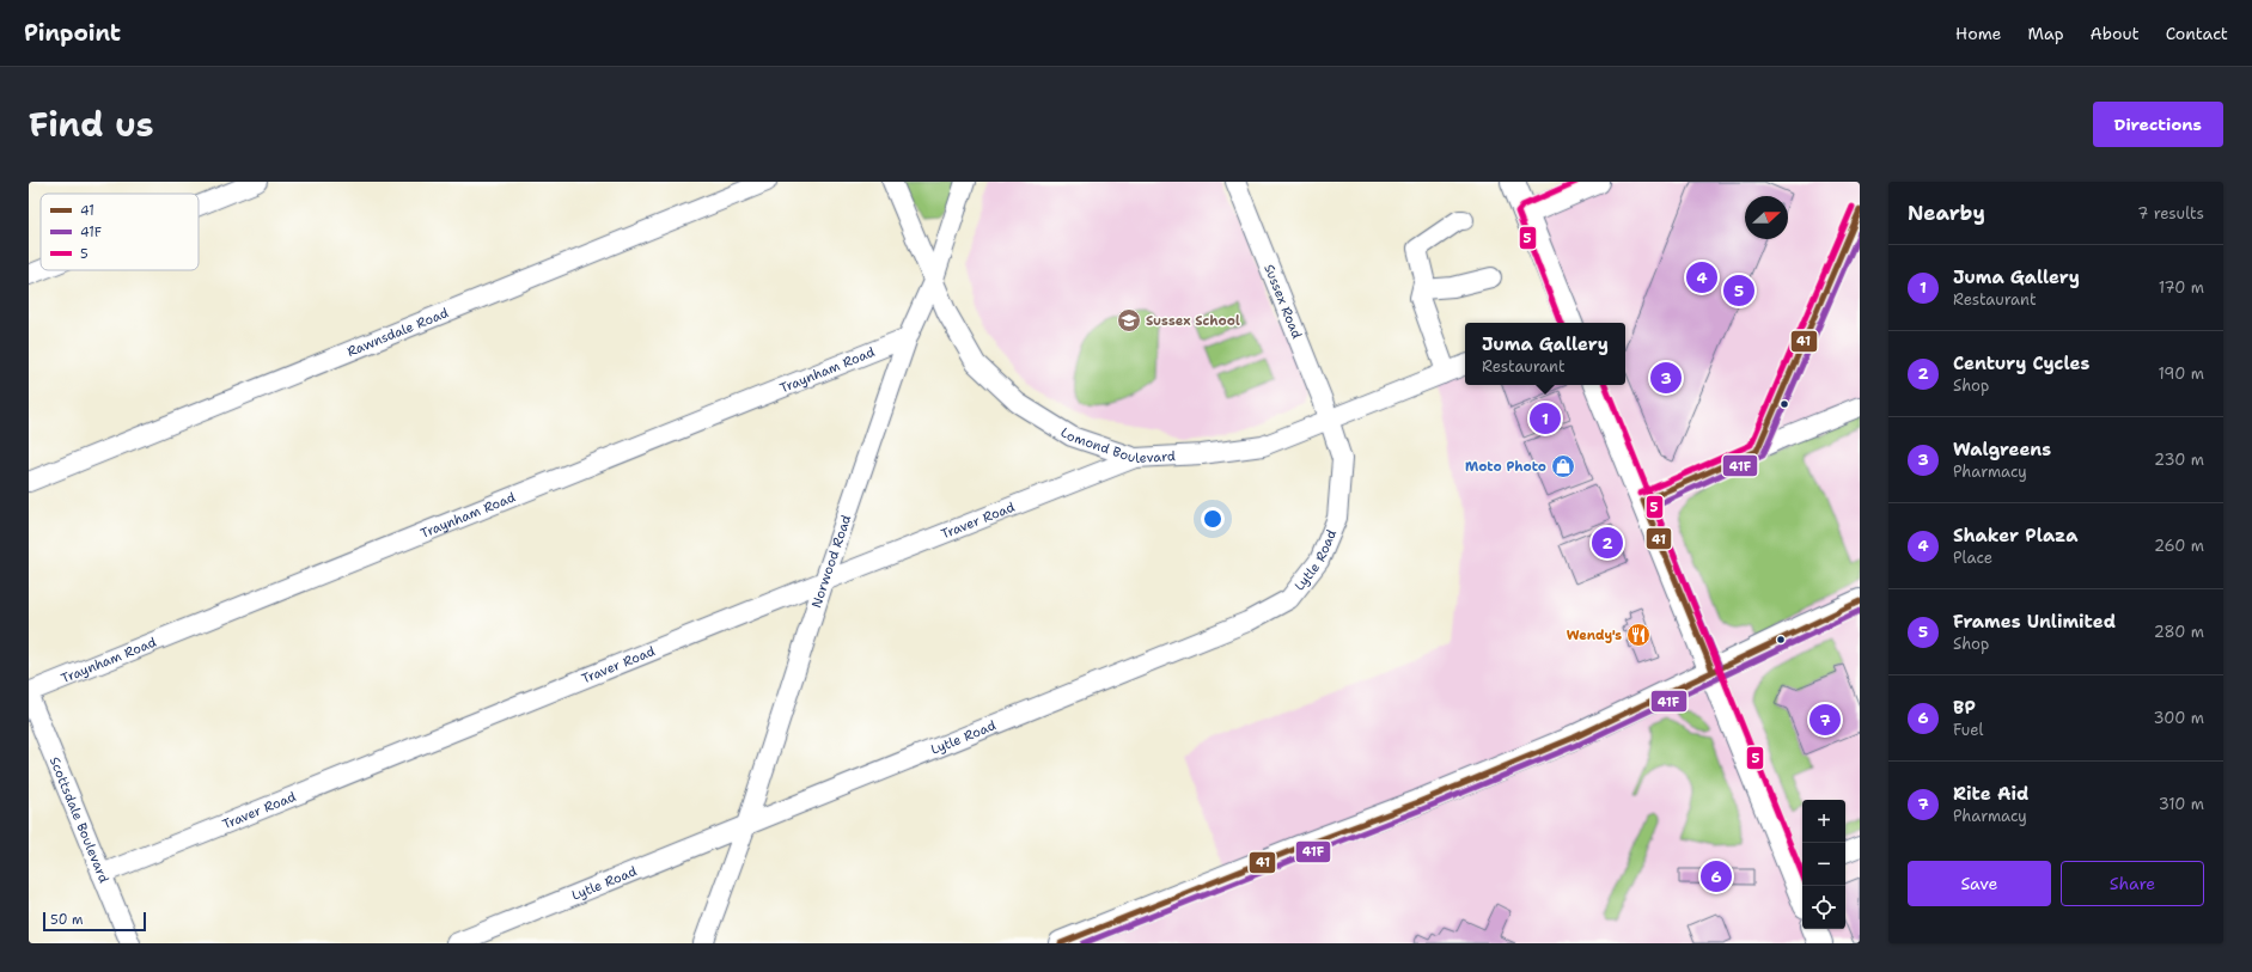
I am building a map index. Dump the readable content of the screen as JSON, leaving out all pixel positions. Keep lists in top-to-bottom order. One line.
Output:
{"streets":{"street":["Sussex Road","Rawnsdale Road","Traynham Road","Lomond Boulevard","Traver Road","Lytle Road","Norwood Road","Scottsdale Boulevard"]},"crossings":[["Sussex Road","Lomond Boulevard"],["Sussex Road","Lytle Road"],["Traynham Road","Norwood Road"],["Traynham Road","Scottsdale Boulevard"],["Lomond Boulevard","Traver Road"],["Lomond Boulevard","Lytle Road"],["Lomond Boulevard","Norwood Road"],["Traver Road","Norwood Road"],["Traver Road","Scottsdale Boulevard"],["Lytle Road","Norwood Road"]],"places":{"school or university":["Sussex School"],"shop":["Moto Photo"],"restaurant":["Wendy's"]},"lines":["transit line 5","transit line 41","transit line 41F"],"legend":["41","41F","5"],"scale_bar":"50 m","north":"right","page":{"header":"Pinpoint","nav":["Home","Map","About","Contact"],"title":"Find us","buttons":["Directions",["Save","Share"]],"heading":["Nearby","7 results"],"list":[{"mark":"1","name":"Juma Gallery","note":"Restaurant","value":"170 m"},{"mark":"2","name":"Century Cycles","note":"Shop","value":"190 m"},{"mark":"3","name":"Walgreens","note":"Pharmacy","value":"230 m"},{"mark":"4","name":"Shaker Plaza","note":"Place","value":"260 m"},{"mark":"5","name":"Frames Unlimited","note":"Shop","value":"280 m"},{"mark":"6","name":"BP","note":"Fuel","value":"300 m"},{"mark":"7","name":"Rite Aid","note":"Pharmacy","value":"310 m"}],"pins":["4","5","3","1","2","7","6"],"popup":["Juma Gallery","Restaurant"],"map_buttons":["+","−"],"scale":"50 m"}}
